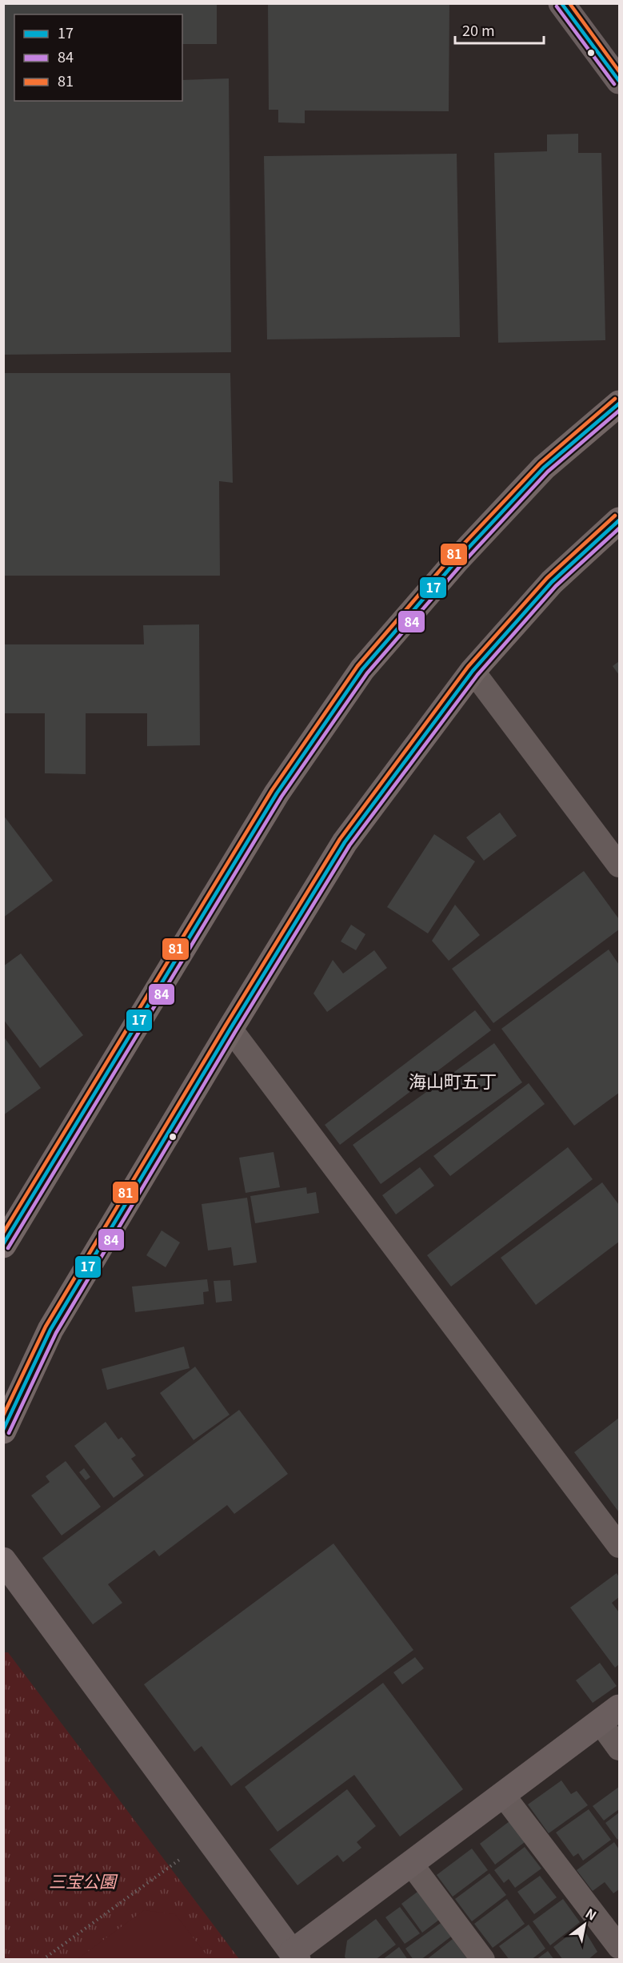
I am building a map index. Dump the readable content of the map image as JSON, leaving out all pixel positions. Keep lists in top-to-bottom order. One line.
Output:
{"districts":["海山町五丁"],"parks":["三宝公園"],"lines":["transit line 17","transit line 81","transit line 84"],"legend":["17","84","81"],"scale_bar":"20 m","north":"top right"}
